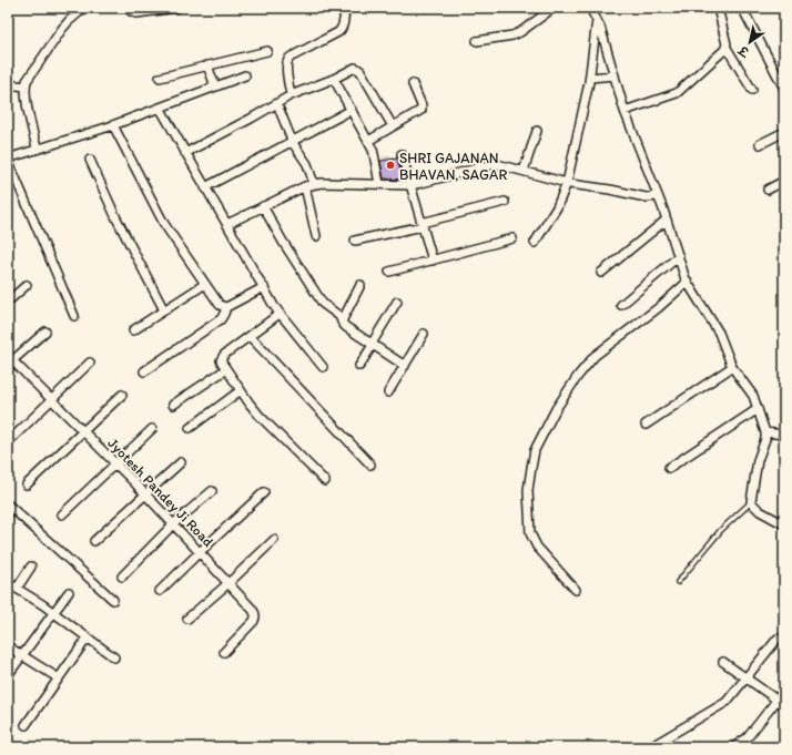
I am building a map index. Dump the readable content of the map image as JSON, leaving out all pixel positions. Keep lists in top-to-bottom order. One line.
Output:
{"streets":{"street":["Jyotesh Pandey Ji Road"]},"places":["SHRI GAJANAN BHAVAN, SAGAR"],"north":"bottom left"}
